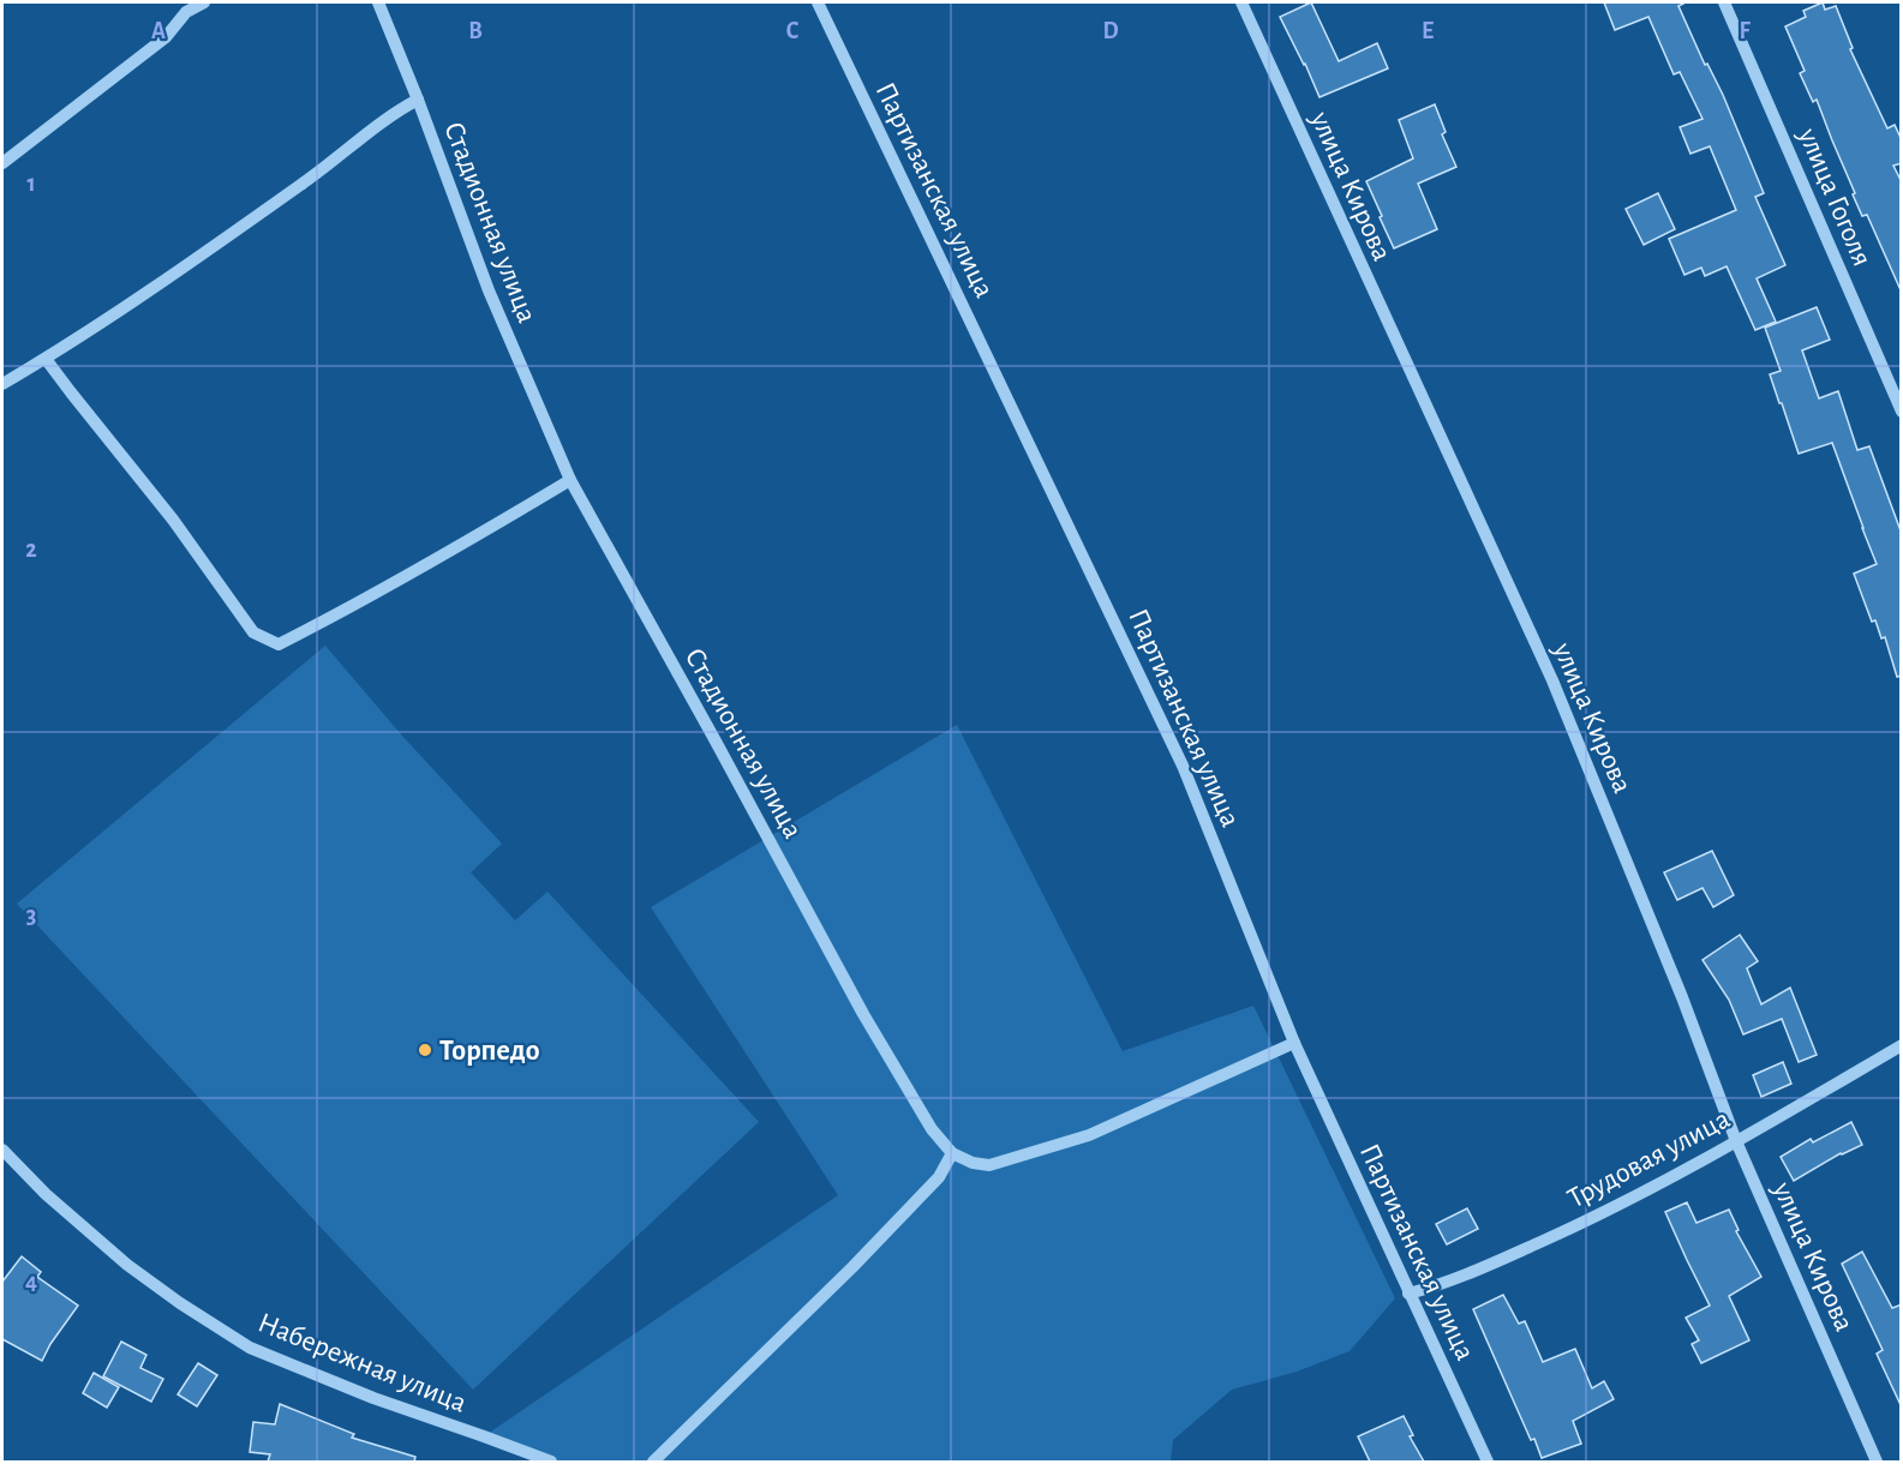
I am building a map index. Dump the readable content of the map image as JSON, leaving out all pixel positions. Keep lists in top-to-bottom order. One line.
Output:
{"streets":{"street":["улица Кирова","Партизанская улица","улица Гоголя","Стадионная улица","Трудовая улица","Набережная улица"]},"crossings":[["улица Кирова","Трудовая улица"],["Партизанская улица","Трудовая улица"]],"places":["Торпедо"],"grid":{"columns":["A","B","C","D","E","F"],"rows":["1","2","3","4"]}}
